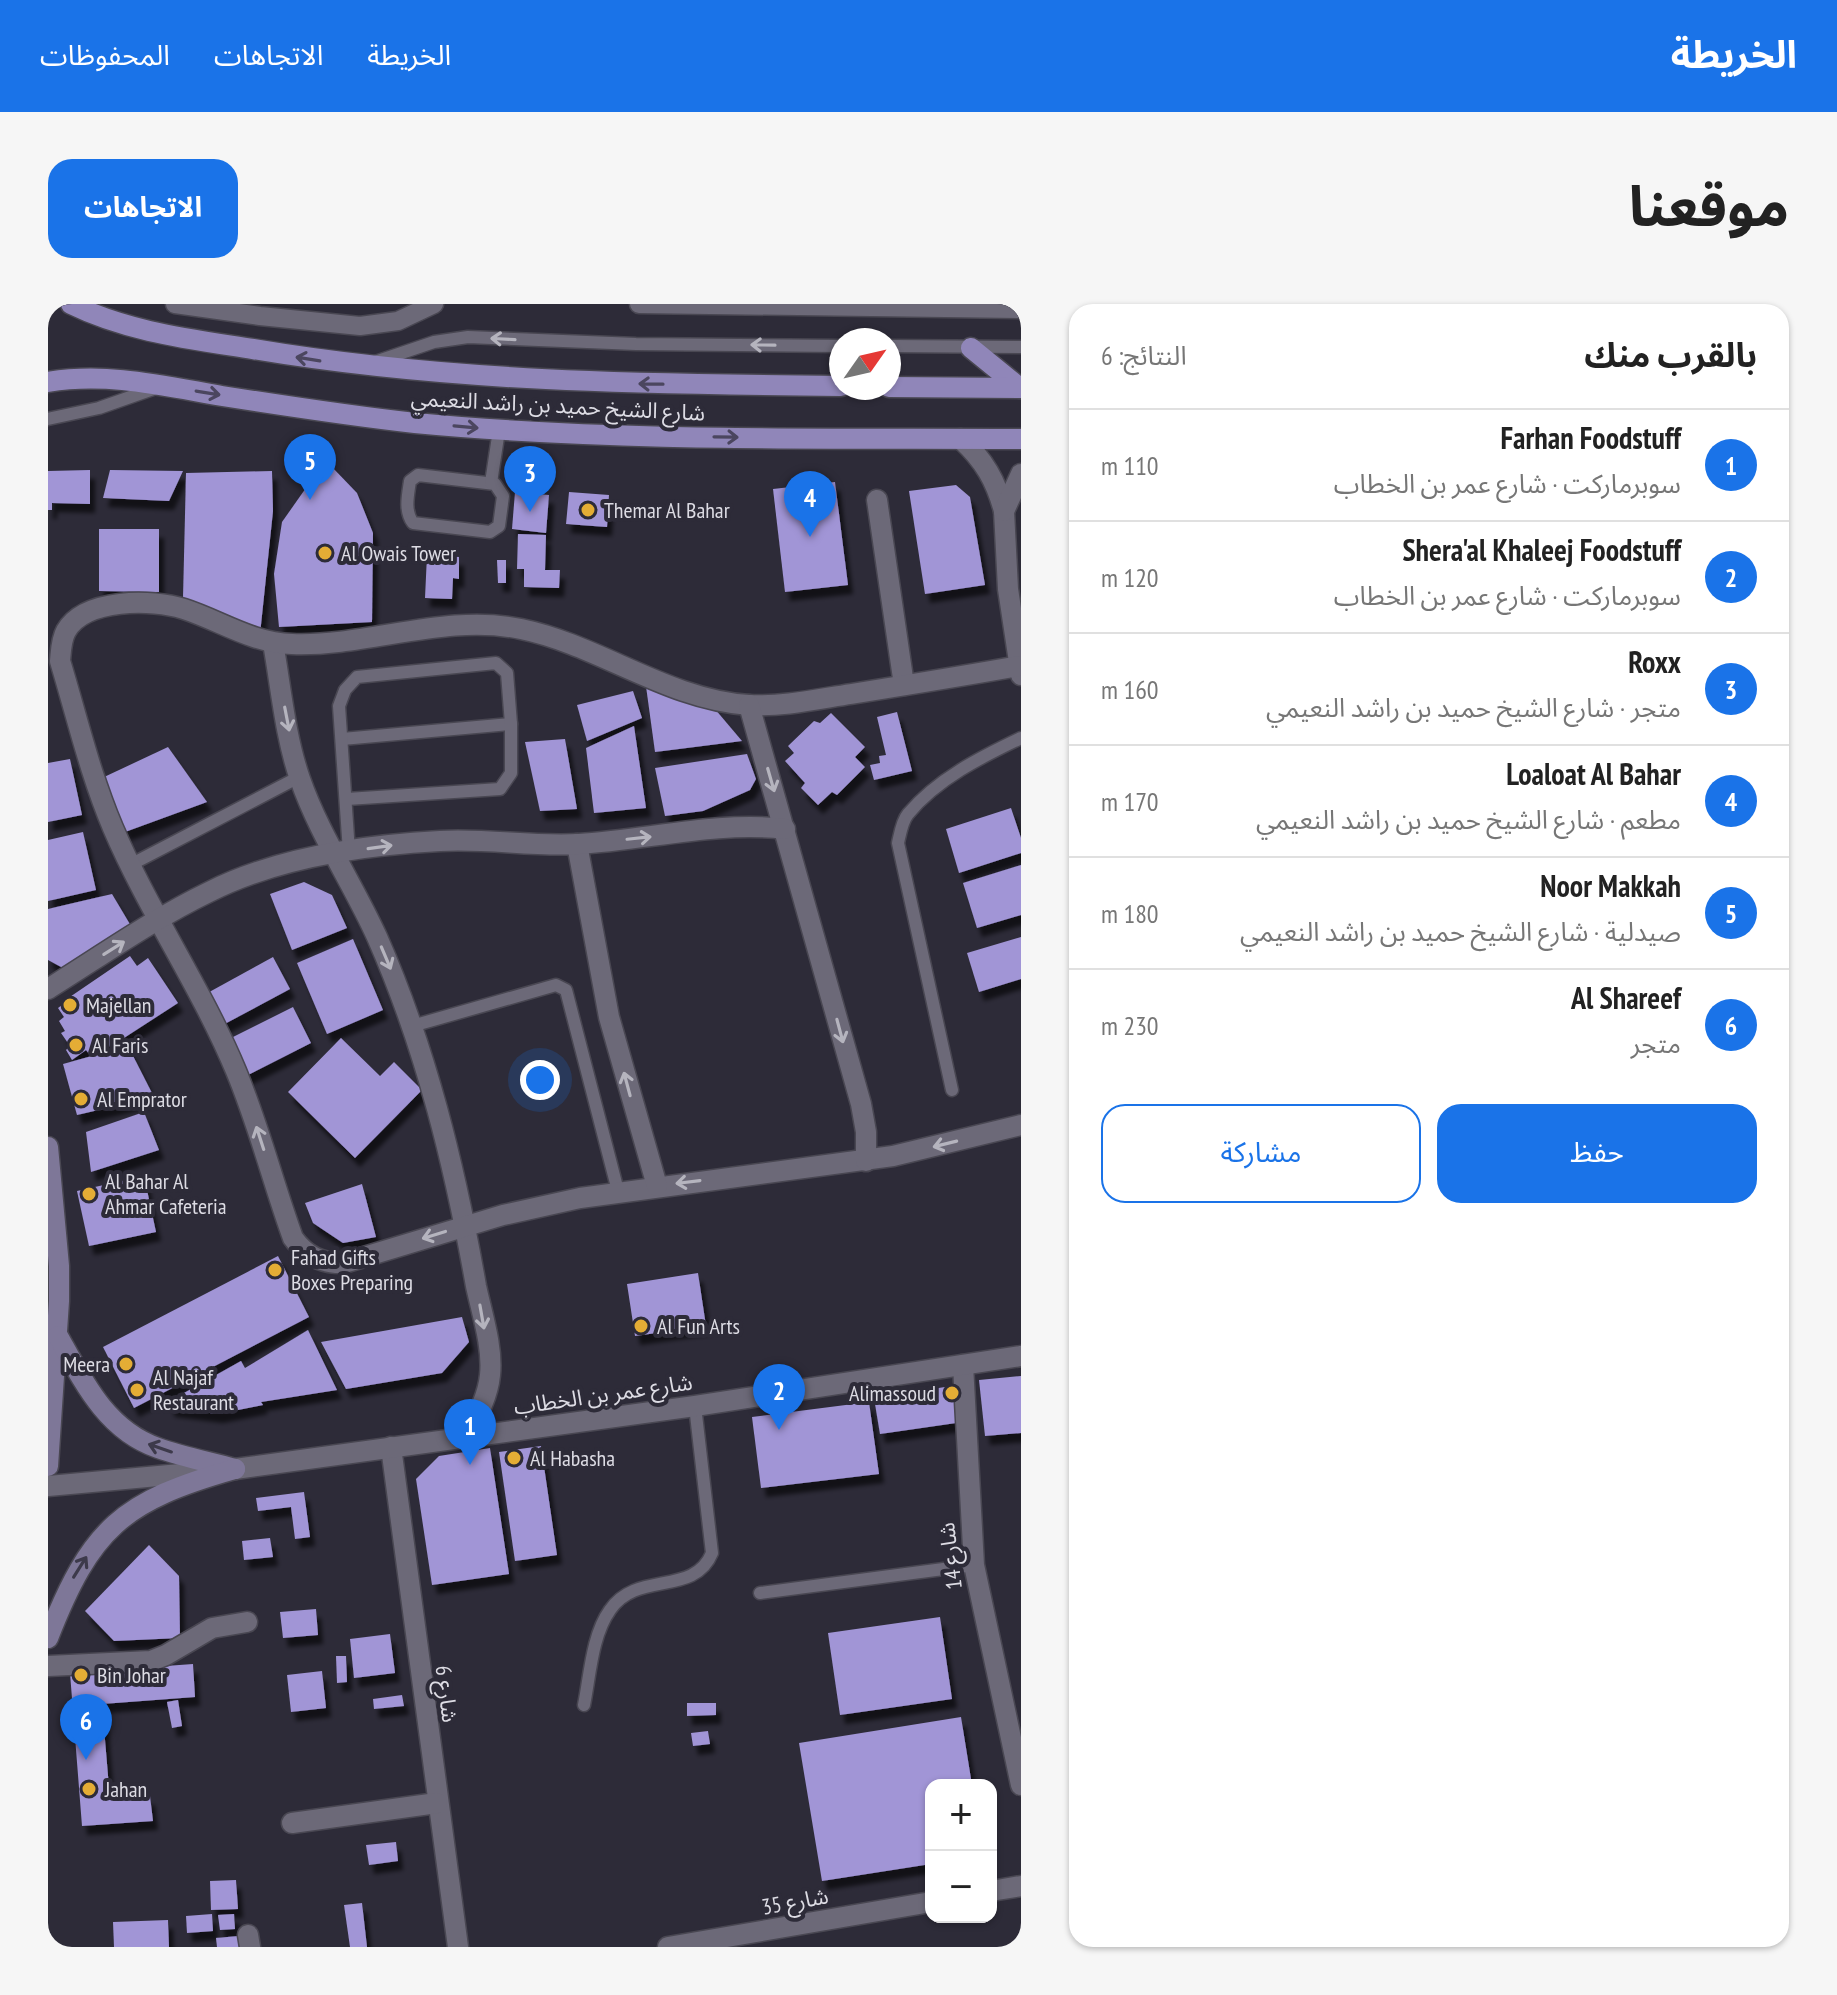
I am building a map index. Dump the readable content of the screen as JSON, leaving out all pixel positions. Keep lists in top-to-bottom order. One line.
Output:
{"streets":{"main road":["شارع الشيخ حميد بن راشد النعيمي"],"street":["شارع عمر بن الخطاب","شارع 14","شارع 6","شارع 35"]},"crossings":[["شارع عمر بن الخطاب","شارع 14"],["شارع عمر بن الخطاب","شارع 6"]],"places":["Themar Al Bahar","Al Owais Tower","Majellan","Al Faris","Al Emprator","Al Bahar Al Ahmar Cafeteria","Fahad Gifts Boxes Preparing","Al Fun Arts","Meera","Al Najaf Restaurant","Alimassoud","Al Habasha","Bin Johar","Jahan"],"north":"top right","page":{"header":"الخريطة","nav":["الخريطة","الاتجاهات","المحفوظات"],"title":"موقعنا","buttons":["الاتجاهات",["حفظ","مشاركة"]],"heading":["بالقرب منك","النتائج: 6"],"list":[{"mark":"1","name":"Farhan Foodstuff","note":"سوبرماركت · شارع عمر بن الخطاب","value":"110 m"},{"mark":"2","name":"Shera'al Khaleej Foodstuff","note":"سوبرماركت · شارع عمر بن الخطاب","value":"120 m"},{"mark":"3","name":"Roxx","note":"متجر · شارع الشيخ حميد بن راشد النعيمي","value":"160 m"},{"mark":"4","name":"Loaloat Al Bahar","note":"مطعم · شارع الشيخ حميد بن راشد النعيمي","value":"170 m"},{"mark":"5","name":"Noor Makkah","note":"صيدلية · شارع الشيخ حميد بن راشد النعيمي","value":"180 m"},{"mark":"6","name":"Al Shareef","note":"متجر","value":"230 m"}],"pins":["5","3","4","2","1","6"],"map_buttons":["+","−"]}}
